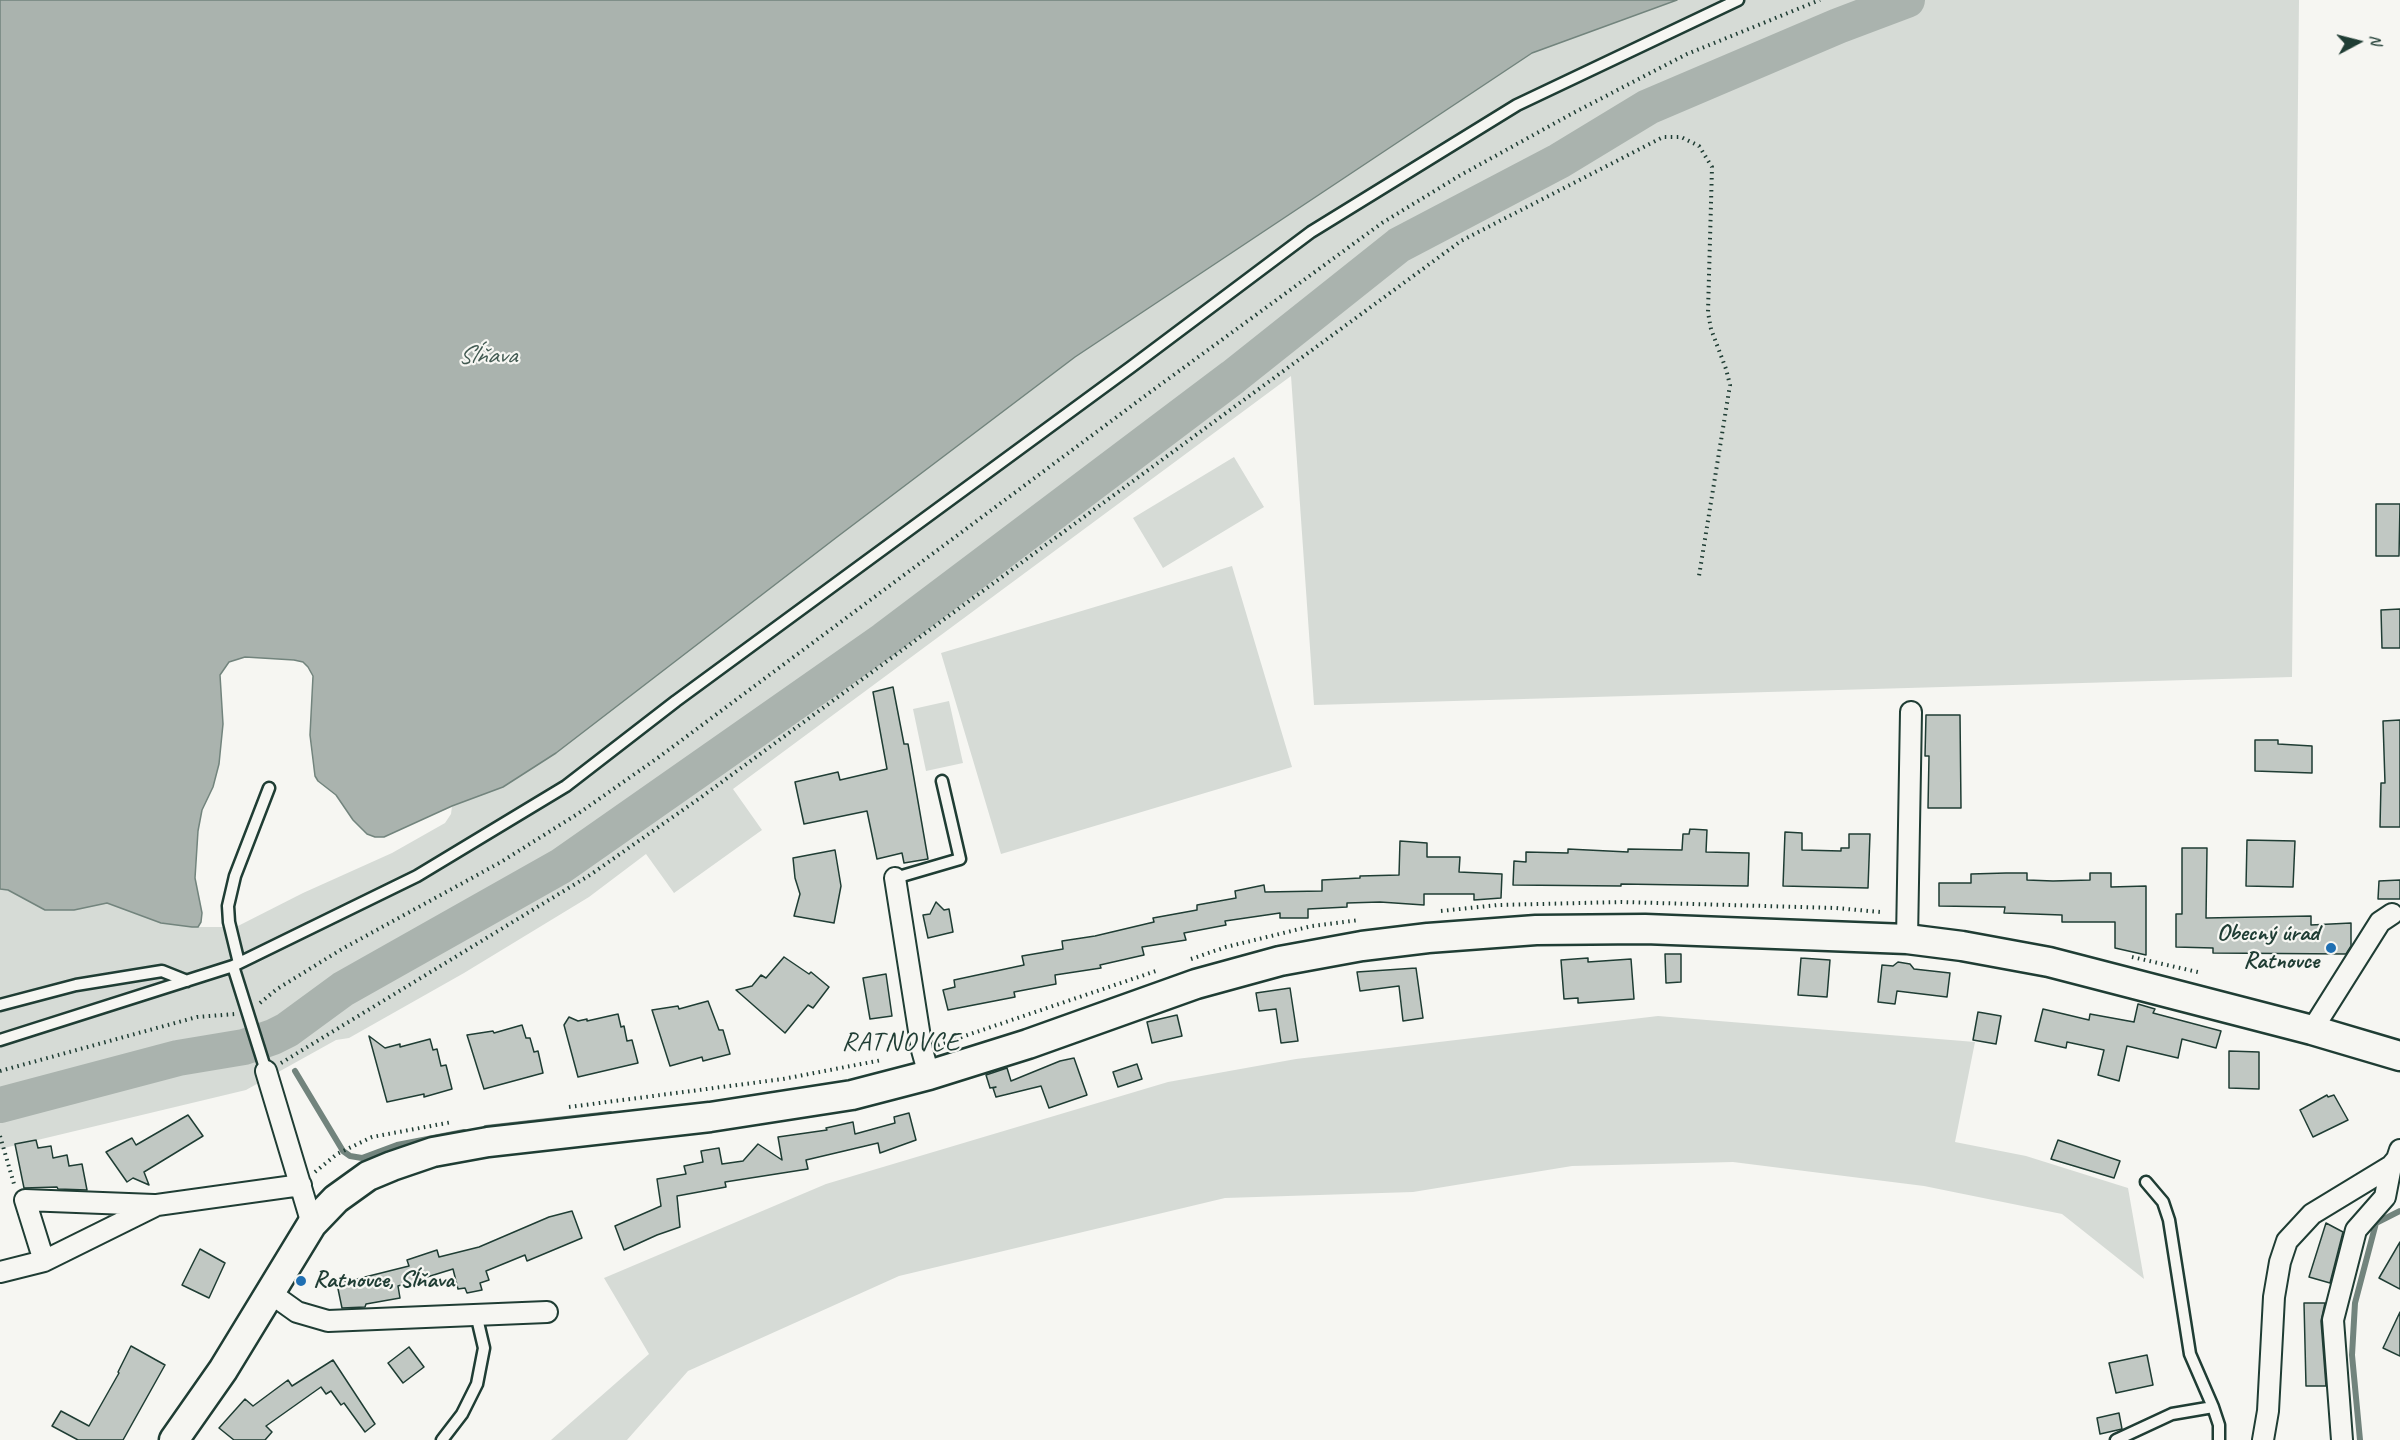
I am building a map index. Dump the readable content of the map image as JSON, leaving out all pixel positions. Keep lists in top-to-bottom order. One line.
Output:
{"districts":["RATNOVCE"],"water":["Sĺňava"],"places":["Obecný úrad Ratnovce","Ratnovce, Sĺňava"],"north":"right"}
